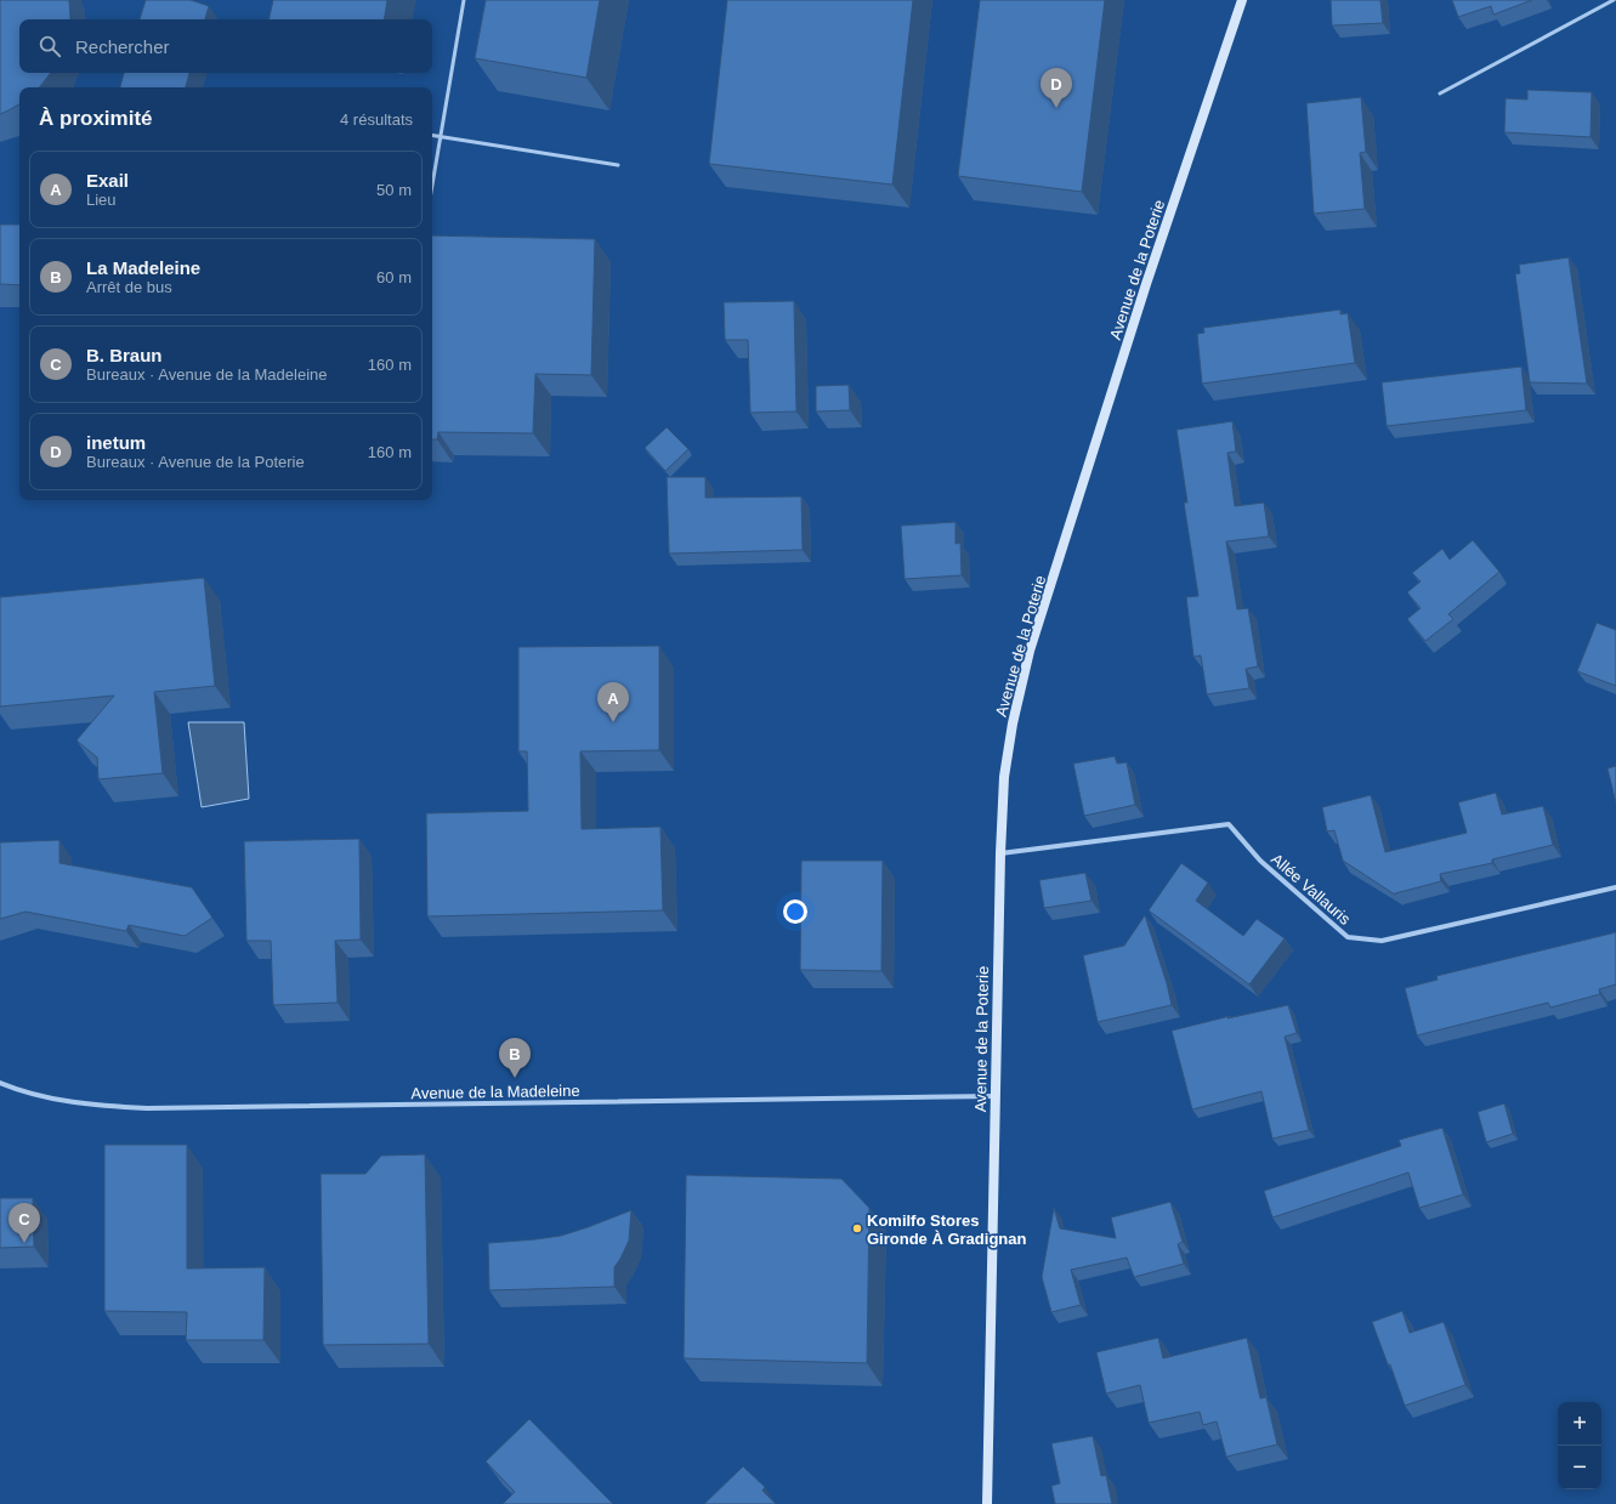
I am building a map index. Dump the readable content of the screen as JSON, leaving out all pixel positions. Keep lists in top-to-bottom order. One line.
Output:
{"streets":{"street":["Avenue de la Poterie","Allée Vallauris","Avenue de la Madeleine"]},"crossings":[["Avenue de la Poterie","Allée Vallauris"],["Avenue de la Poterie","Avenue de la Madeleine"]],"places":["Komilfo Stores Gironde À Gradignan"],"page":{"search":"Rechercher","pins":["D","A","B","C"],"heading":["À proximité","4 résultats"],"list":[{"mark":"A","name":"Exail","note":"Lieu","value":"50 m"},{"mark":"B","name":"La Madeleine","note":"Arrêt de bus","value":"60 m"},{"mark":"C","name":"B. Braun","note":"Bureaux · Avenue de la Madeleine","value":"160 m"},{"mark":"D","name":"inetum","note":"Bureaux · Avenue de la Poterie","value":"160 m"}],"map_buttons":["+","−"]}}
